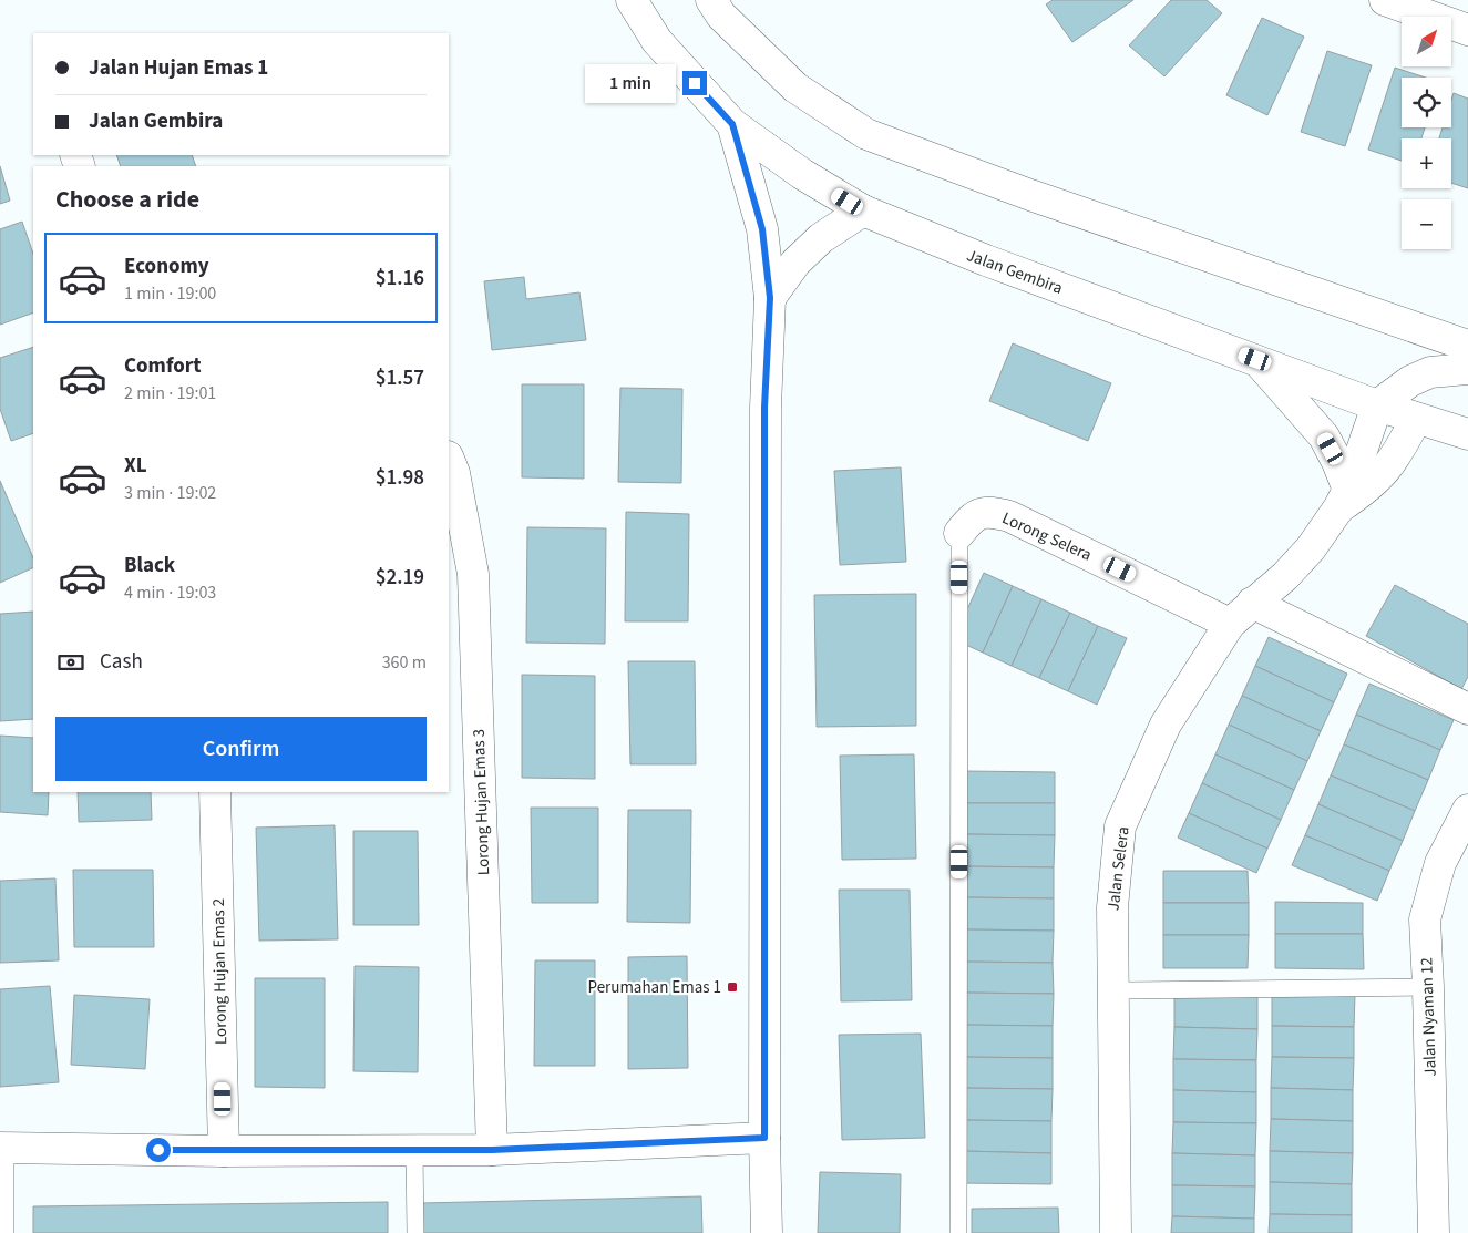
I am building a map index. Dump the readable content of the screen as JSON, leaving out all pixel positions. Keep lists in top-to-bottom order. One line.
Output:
{"streets":{"street":["Jalan Gembira","Lorong Selera","Lorong Hujan Emas 3","Jalan Selera","Lorong Hujan Emas 2","Jalan Nyaman 12"]},"crossings":[["Jalan Gembira","Jalan Selera"],["Lorong Selera","Jalan Selera"]],"places":{"transit":["Perumahan Emas 1"]},"north":"top right","page":{"map_buttons":["+","−"],"banner":["Jalan Hujan Emas 1","Jalan Gembira"],"bubble":"1 min","heading":"Choose a ride","list":[{"name":"Economy","note":"1 min · 19:00","value":"$1.16"},{"name":"Comfort","note":"2 min · 19:01","value":"$1.57"},{"name":"XL","note":"3 min · 19:02","value":"$1.98"},{"name":"Black","note":"4 min · 19:03","value":"$2.19"}],"pay":["Cash","360 m"],"buttons":"Confirm"}}
